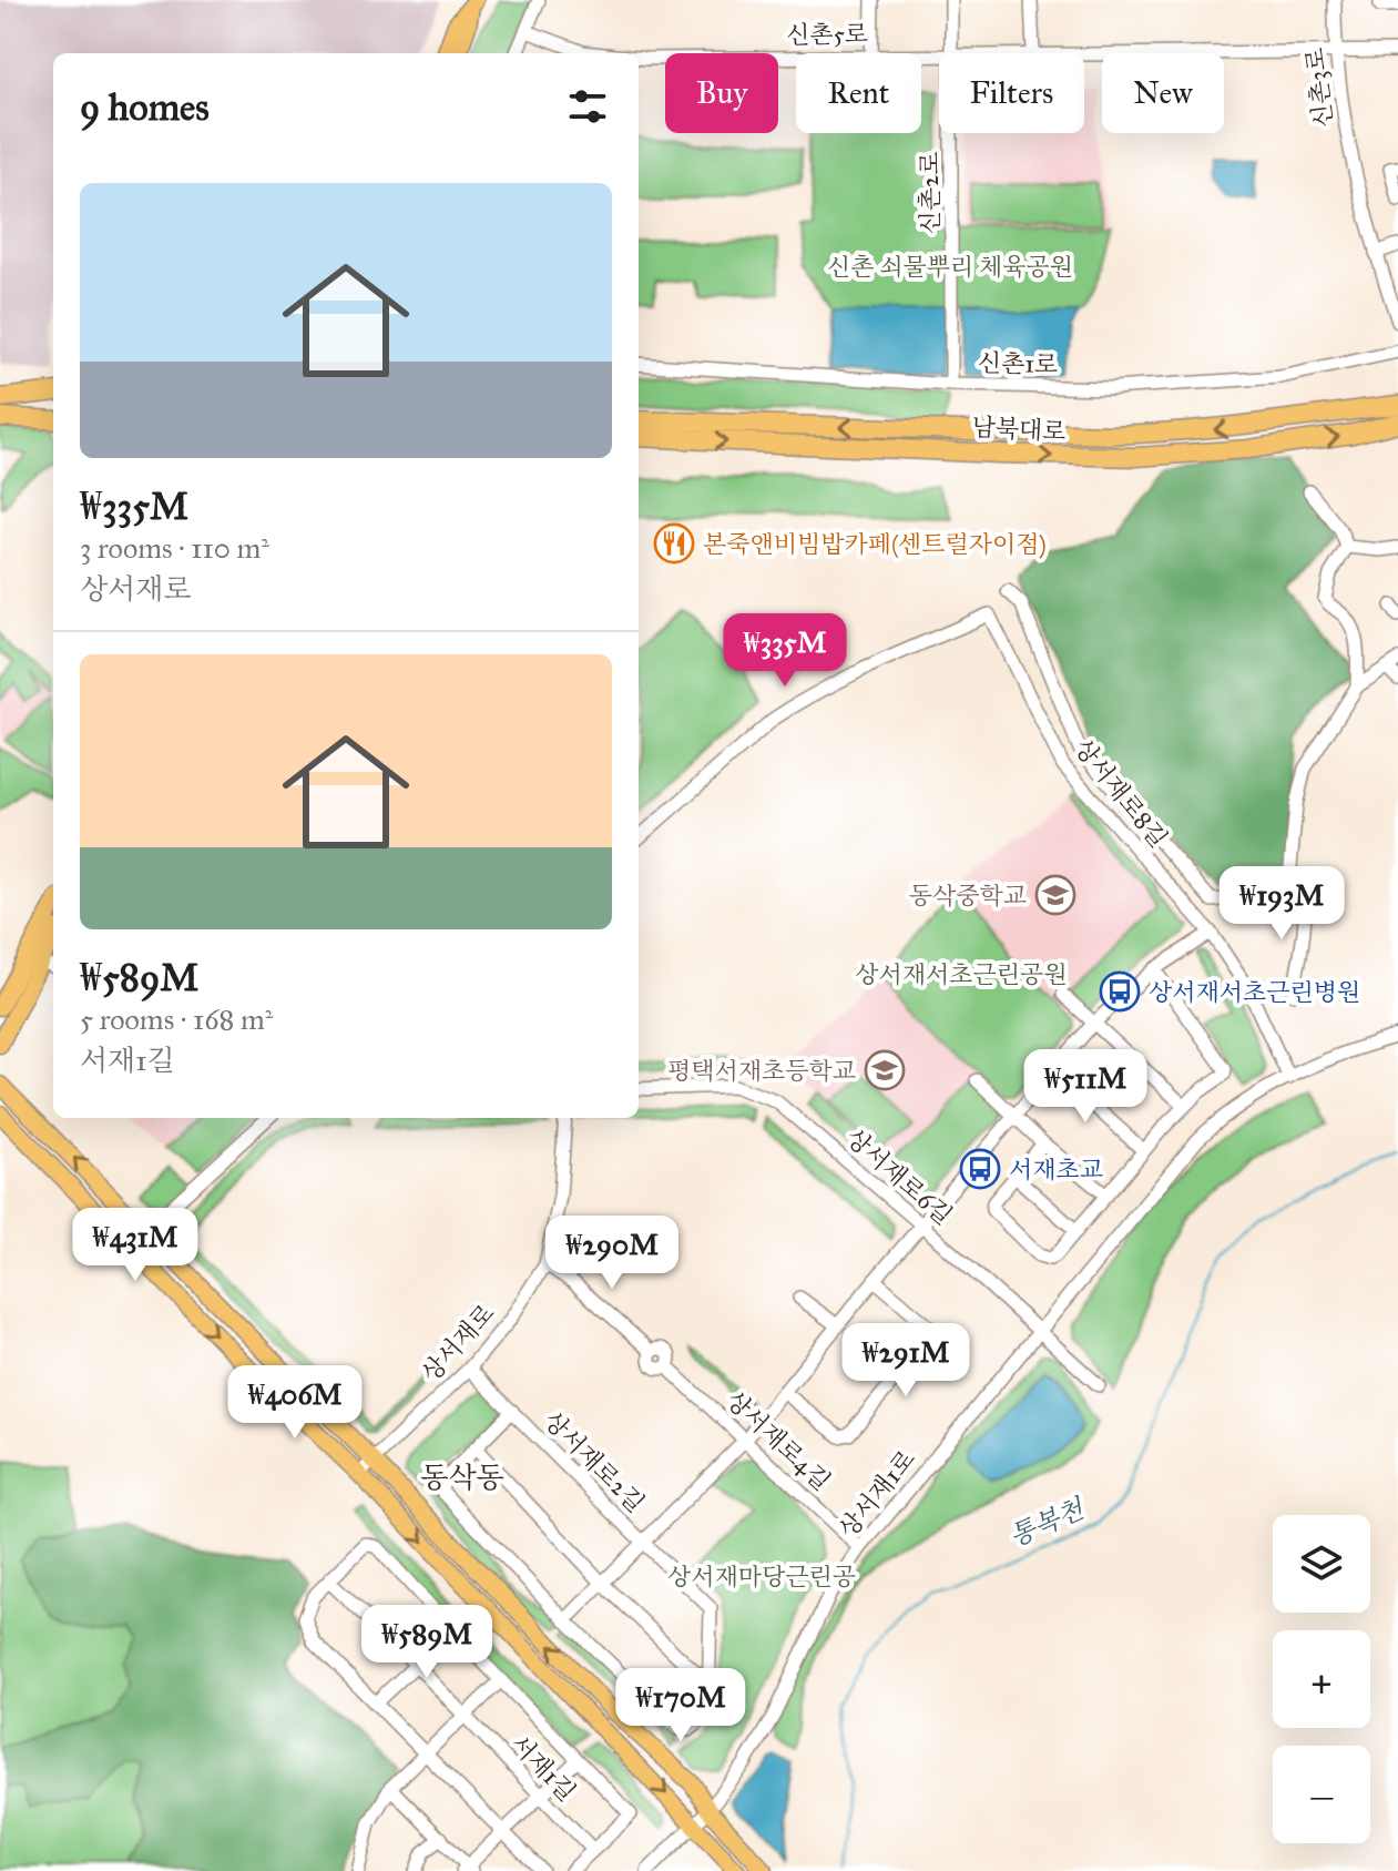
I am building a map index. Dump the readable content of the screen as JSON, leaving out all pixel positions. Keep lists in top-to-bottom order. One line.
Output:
{"streets":{"highway":["남북대로"],"street":["신촌5로","신촌3로","신촌2로","신촌1로","상서재로8길","상서재로6길","상서재로","상서재로4길","상서재로2길","상서재1로","서재1길"]},"crossings":[["신촌5로","신촌3로"],["신촌5로","신촌2로"],["신촌2로","신촌1로"],["상서재로8길","상서재로2길"],["상서재로8길","상서재1로"],["상서재로6길","상서재로2길"],["상서재로6길","상서재1로"],["상서재로","상서재로4길"],["상서재로","상서재로2길"],["상서재로4길","상서재로2길"],["상서재로4길","상서재1로"]],"districts":["동삭동"],"water":["통복천"],"parks":["신촌 쇠물뿌리 체육공원","상서재서초근린공원","상서재마당근린공"],"places":{"restaurant":["본죽앤비빔밥카페(센트럴자이점)"],"school or university":["동삭중학교","평택서재초등학교"],"bus stop":["상서재서초근린병원","서재초교"]},"page":{"chip":["Buy","Rent","Filters","New"],"heading":"9 homes","list":[{"name":"₩335M","note":"3 rooms · 110 m² · 상서재로"},{"name":"₩589M","note":"5 rooms · 168 m² · 서재1길"}],"price":["₩335M","₩193M","₩511M","₩431M","₩290M","₩291M","₩406M","₩589M","₩170M"],"map_buttons":["+","−"]}}
